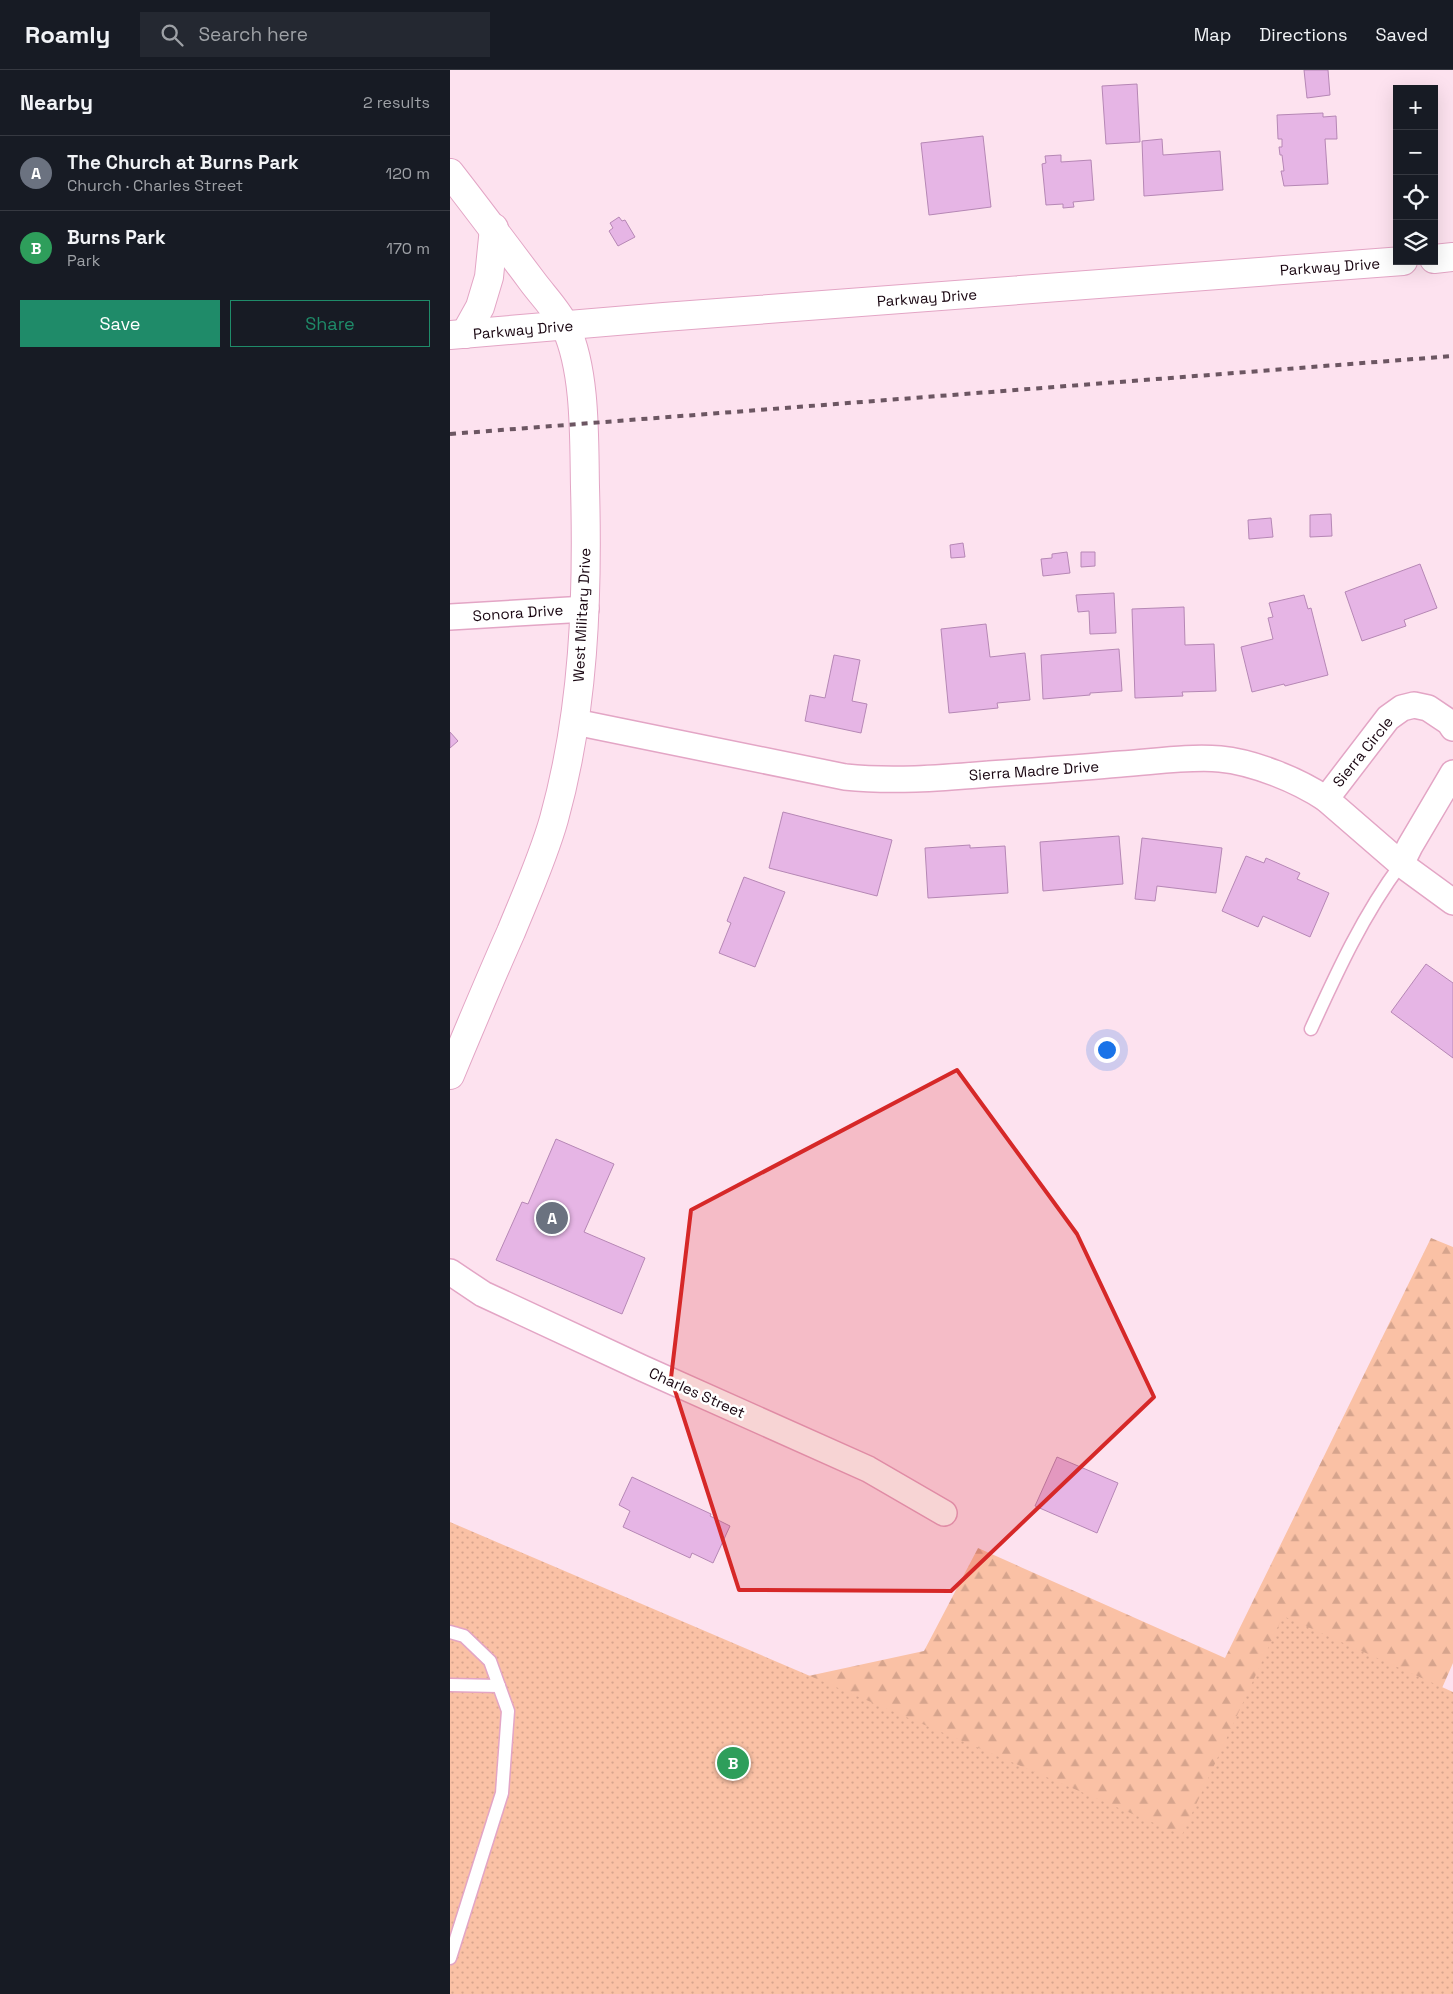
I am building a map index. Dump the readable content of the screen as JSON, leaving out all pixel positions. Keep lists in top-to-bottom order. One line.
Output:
{"streets":{"street":["Parkway Drive","Sonora Drive","West Military Drive","Sierra Circle","Sierra Madre Drive","Charles Street"]},"crossings":[["Parkway Drive","West Military Drive"],["Sonora Drive","West Military Drive"],["West Military Drive","Sierra Madre Drive"],["Sierra Circle","Sierra Madre Drive"]],"page":{"header":"Roamly","search":"Search here","nav":["Map","Directions","Saved"],"heading":["Nearby","2 results"],"map_buttons":["+","−"],"list":[{"mark":"A","name":"The Church at Burns Park","note":"Church · Charles Street","value":"120 m"},{"mark":"B","name":"Burns Park","note":"Park","value":"170 m"}],"buttons":["Save","Share"],"pins":["A","B"]}}
